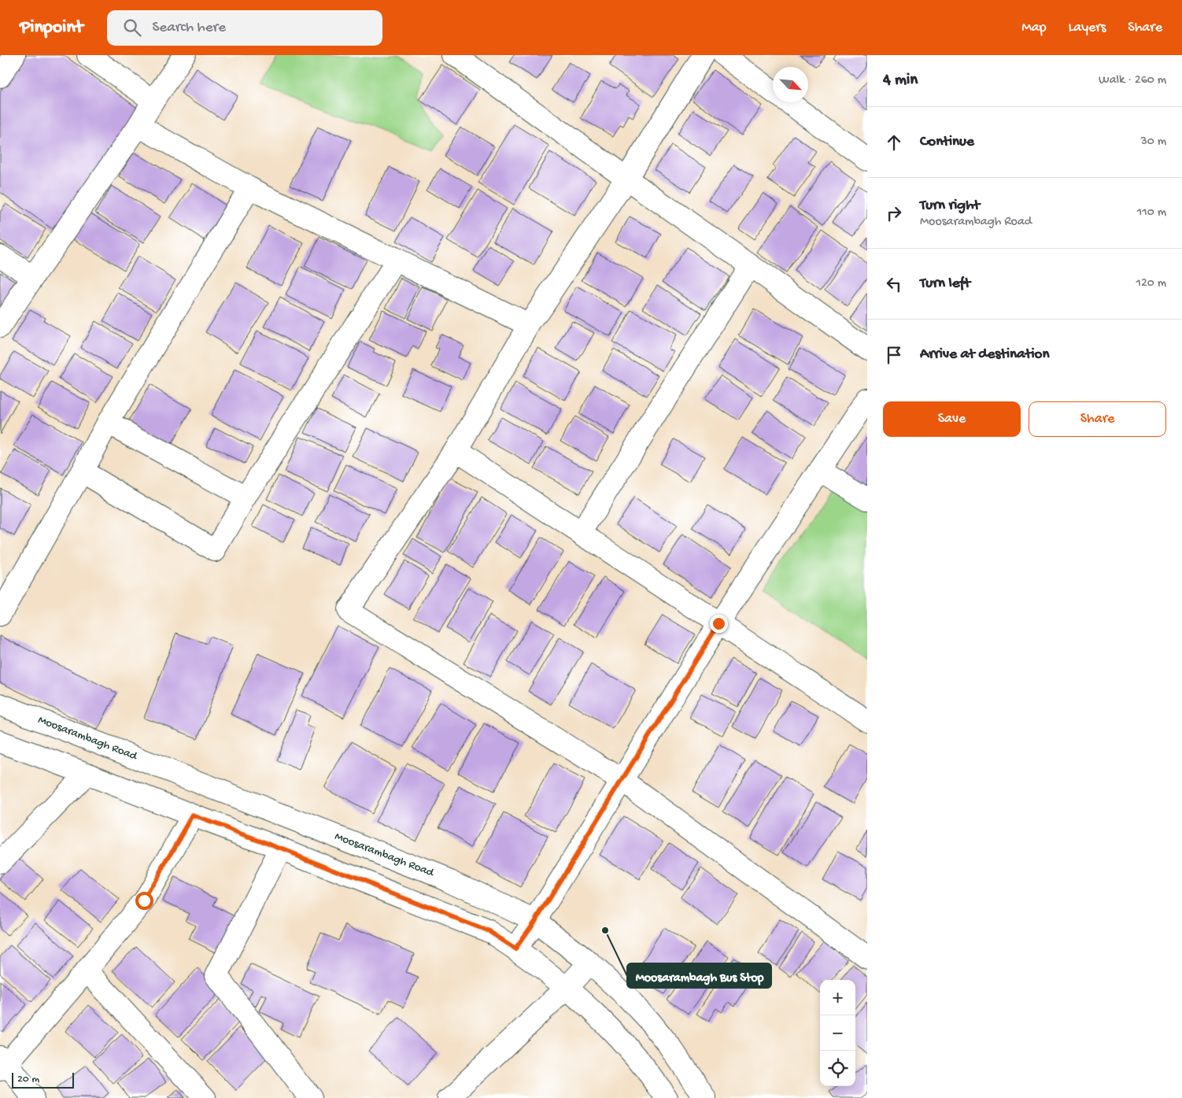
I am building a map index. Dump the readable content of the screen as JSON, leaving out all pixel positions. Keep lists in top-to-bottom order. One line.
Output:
{"streets":{"street":["Moosarambagh Road"]},"places":["Moosarambagh Bus Stop"],"scale_bar":"20 m","north":"bottom right","page":{"header":"Pinpoint","search":"Search here","nav":["Map","Layers","Share"],"heading":["4 min","Walk · 260 m"],"list":[["Continue","30 m"],["Turn right","Moosarambagh Road","110 m"],["Turn left","120 m"],"Arrive at destination"],"buttons":["Save","Share"],"map_buttons":["+","−"],"scale":"20 m"}}
